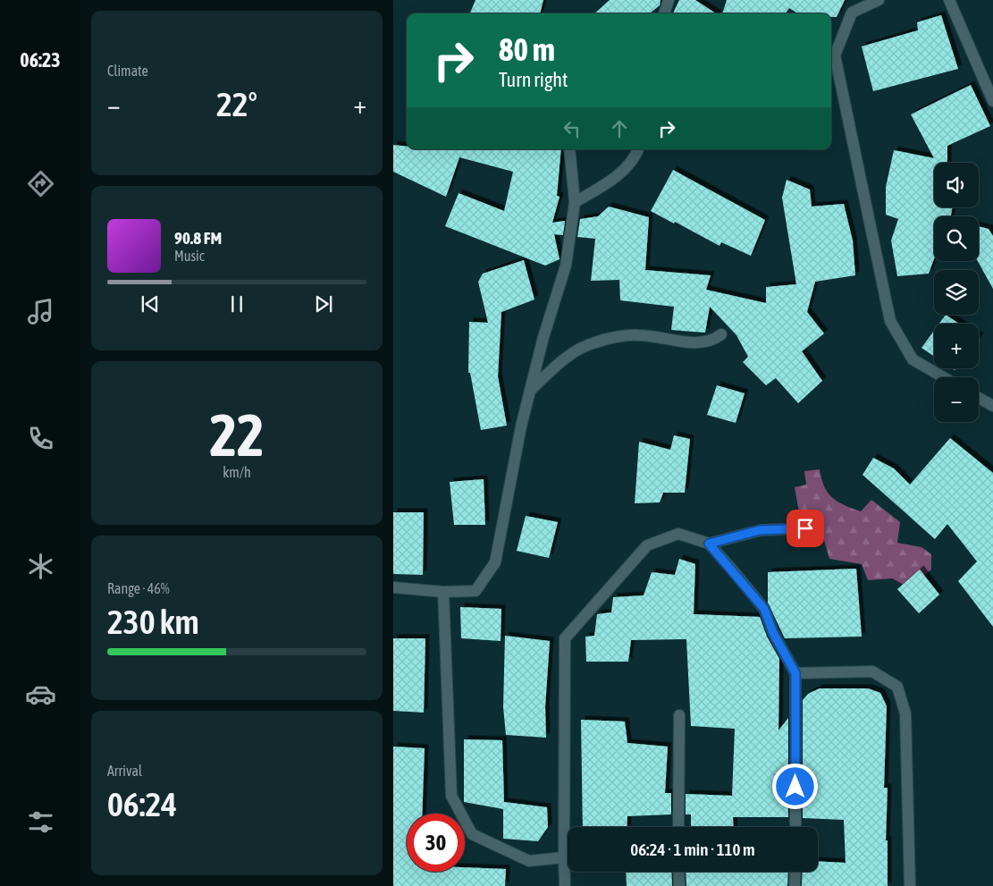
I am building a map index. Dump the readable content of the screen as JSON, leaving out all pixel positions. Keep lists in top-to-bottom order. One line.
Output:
{"page":{"tabs":"06:23","tile":["Climate",["22","km/h"],["Range · 46%","230 km"],["Arrival","06:24"]],"turn":["80 m","Turn right"],"heat":["−","22°","+"],"map_buttons":["+","−"],"song":["90.8 FM","Music"],"limit":"30","trip":"06:24 · 1 min · 110 m"}}
